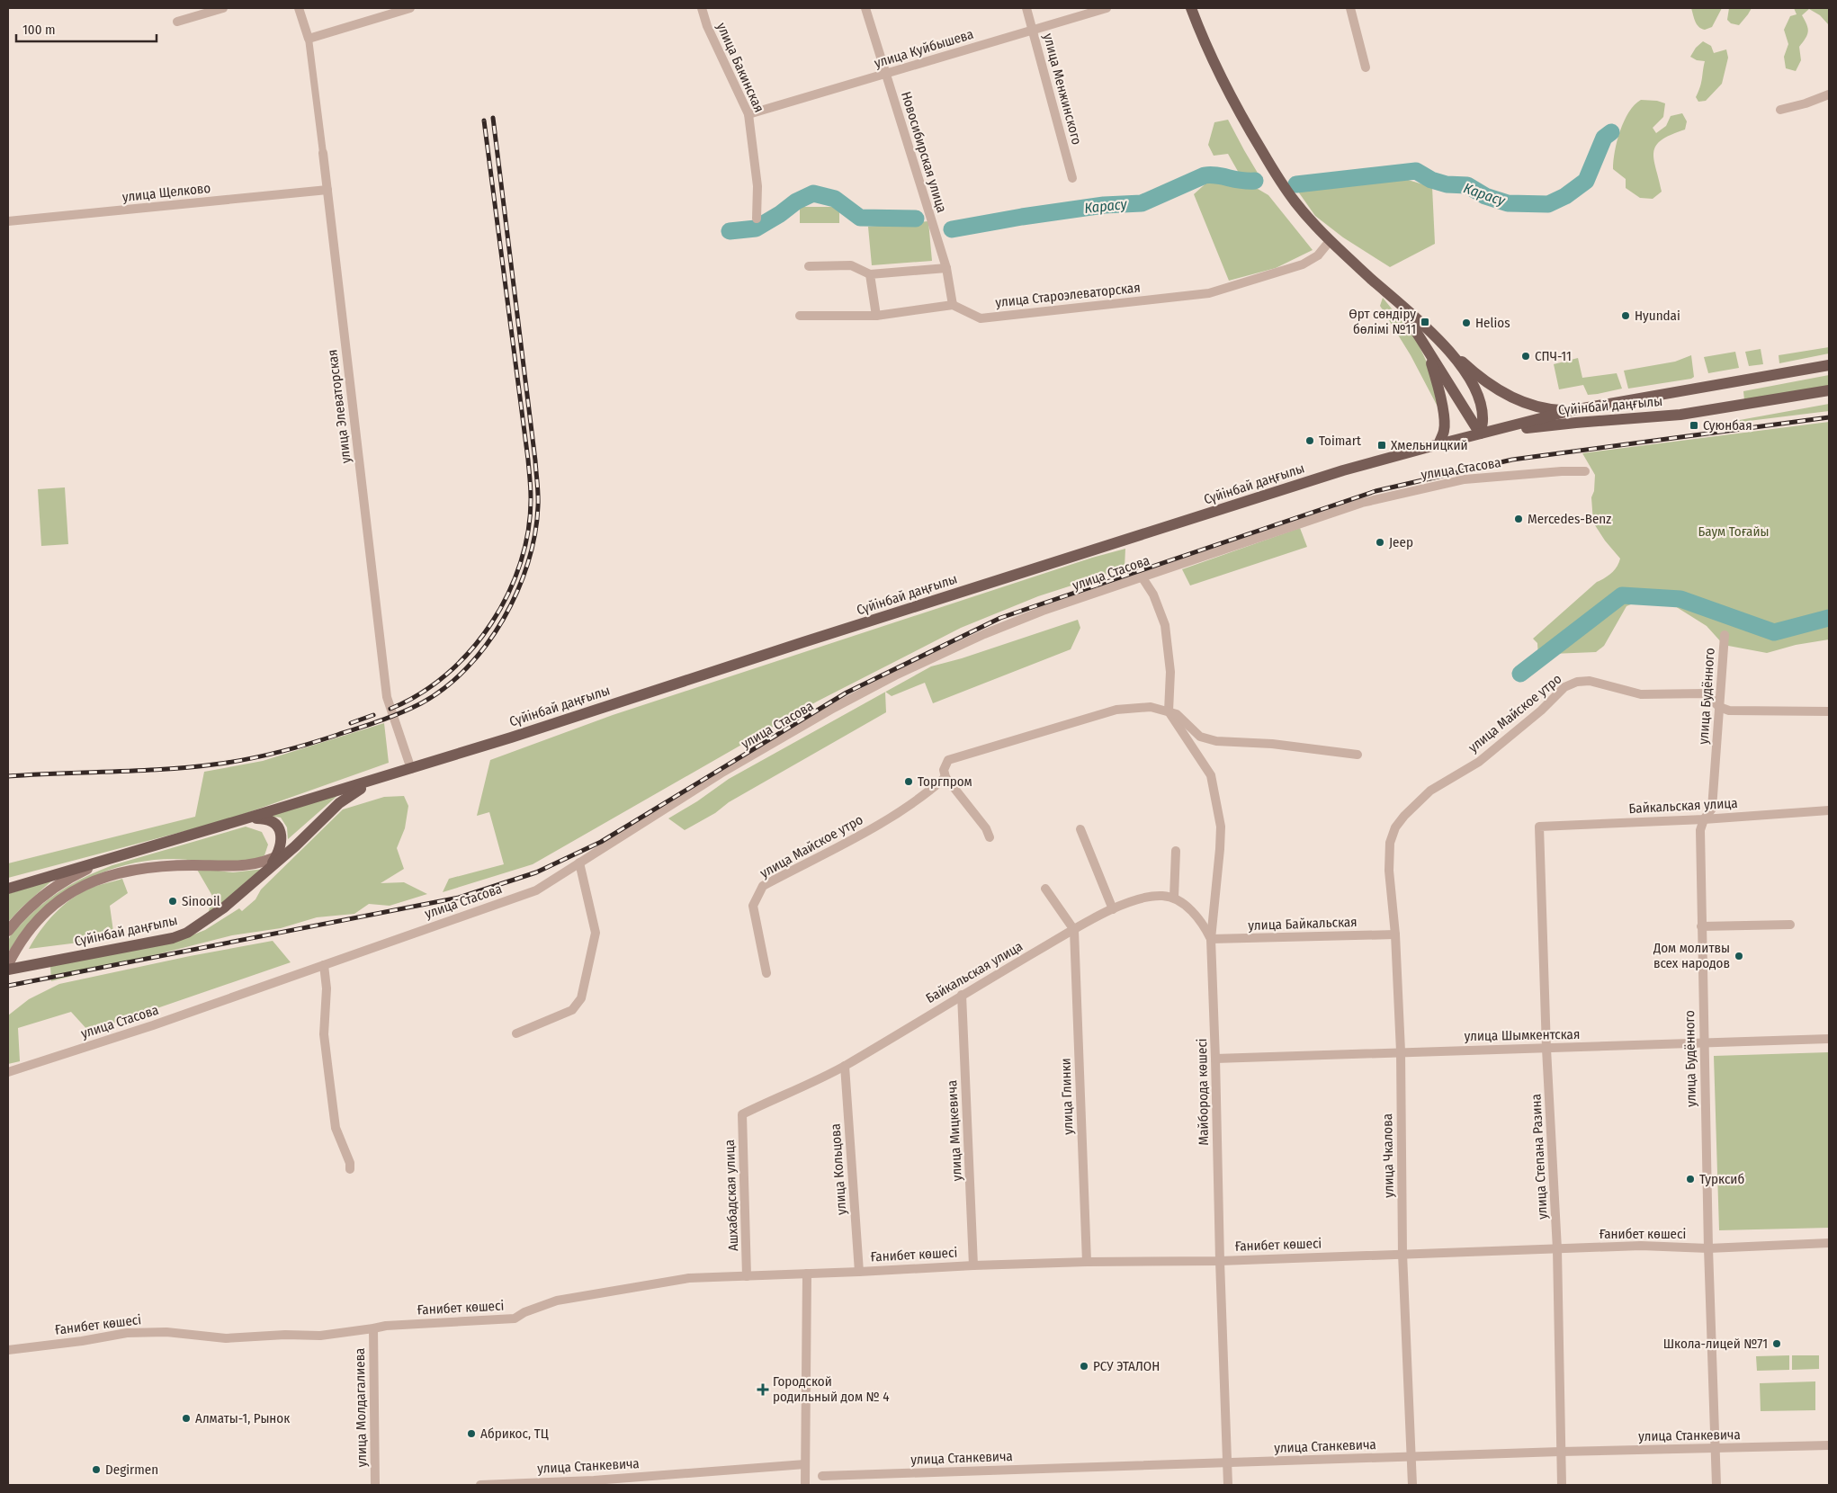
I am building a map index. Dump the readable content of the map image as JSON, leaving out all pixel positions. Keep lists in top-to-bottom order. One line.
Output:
{"streets":{"main road":["Сүйінбай даңғылы"],"street":["улица Куйбышева","улица Бакинская","улица Менжинского","Новосибирская улица","улица Щелково","улица Староэлеваторская","улица Элеваторская","улица Стасова","улица Будённого","улица Майское утро","Байкальская улица","улица Байкальская","улица Шымкентская","Майборода көшесі","улица Глинки","улица Мицкевича","улица Чкалова","улица Степана Разина","улица Кольцова","Ашхабадская улица","Ғанибет көшесі","улица Молдагалиева","улица Станкевича"]},"crossings":[["улица Куйбышева","улица Бакинская"],["улица Куйбышева","улица Менжинского"],["улица Куйбышева","Новосибирская улица"],["Новосибирская улица","улица Староэлеваторская"],["улица Щелково","улица Элеваторская"],["Сүйінбай даңғылы","улица Элеваторская"],["улица Будённого","улица Майское утро"],["улица Будённого","Байкальская улица"],["улица Будённого","улица Шымкентская"],["улица Будённого","Ғанибет көшесі"],["улица Будённого","улица Станкевича"],["улица Майское утро","улица Чкалова"],["Байкальская улица","улица Глинки"],["Байкальская улица","улица Мицкевича"],["Байкальская улица","улица Степана Разина"],["Байкальская улица","улица Кольцова"],["Байкальская улица","Ашхабадская улица"],["улица Байкальская","Майборода көшесі"],["улица Байкальская","улица Чкалова"],["улица Шымкентская","Майборода көшесі"],["улица Шымкентская","улица Чкалова"],["улица Шымкентская","улица Степана Разина"],["Майборода көшесі","Ғанибет көшесі"],["Майборода көшесі","улица Станкевича"],["улица Глинки","Ғанибет көшесі"],["улица Мицкевича","Ғанибет көшесі"],["улица Чкалова","Ғанибет көшесі"],["улица Чкалова","улица Станкевича"],["улица Степана Разина","Ғанибет көшесі"],["улица Степана Разина","улица Станкевича"],["улица Кольцова","Ғанибет көшесі"],["Ашхабадская улица","Ғанибет көшесі"],["Ғанибет көшесі","улица Молдагалиева"]],"water":["Карасу"],"parks":["Баум Тоғайы"],"places":{"other":["Hyundai","Helios","СПЧ-11","Toimart","Mercedes-Benz","Jeep","Торгпром","Sinooil","Дом молитвы всех народов","Турксиб","Школа-лицей №71","РСУ ЭТАЛОН","Алматы-1, Рынок","Абрикос, ТЦ","Degirmen"],"transit":["Өрт сөндіру бөлімі №11","Суюнбая","Хмельницкий"],"health":["Городской родильный дом № 4"]},"scale_bar":"100 m"}
